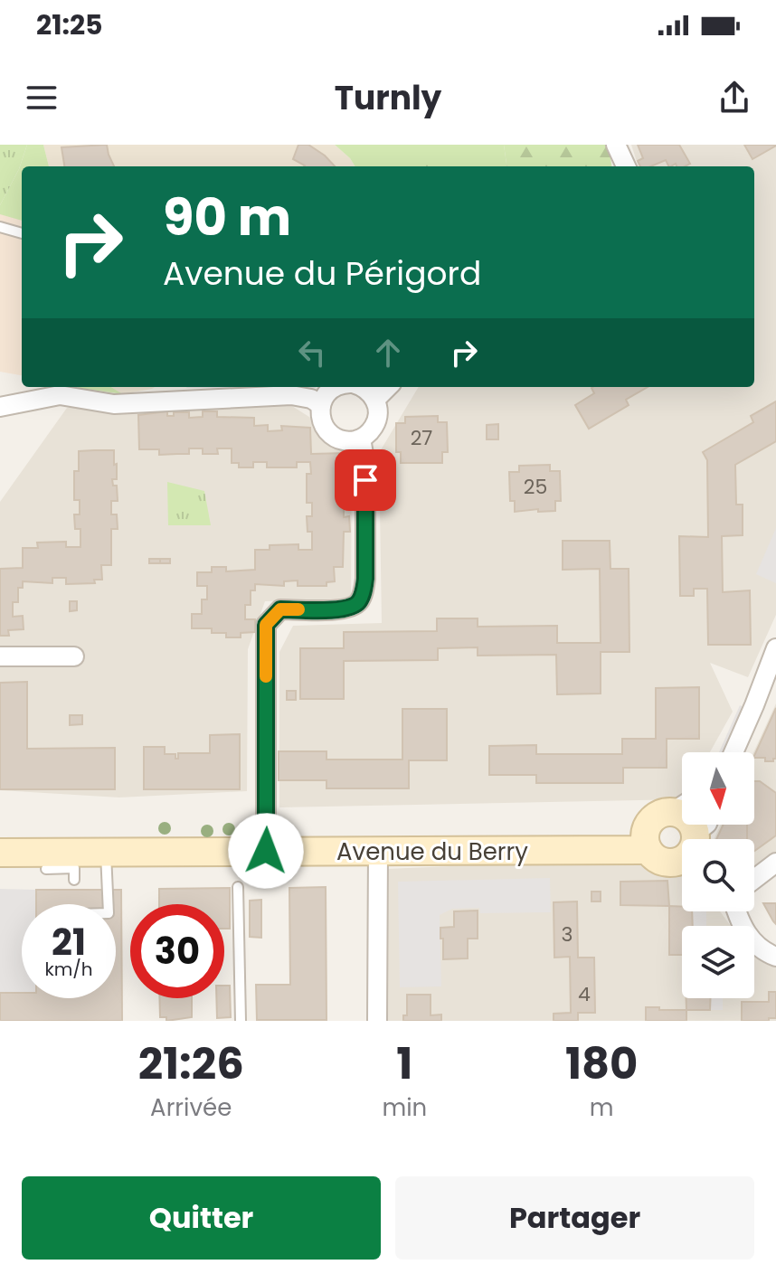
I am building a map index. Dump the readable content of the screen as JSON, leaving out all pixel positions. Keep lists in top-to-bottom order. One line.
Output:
{"streets":{"street":["Avenue du Berry"]},"house_numbers":["27","25","3","4"],"north":"bottom","page":{"status":"21:25","header":"Turnly","turn":["90 m","Avenue du Périgord"],"speed":"21 km/h","limit":"30","eta":["21:26","Arrivée","1","min","180","m"],"buttons":["Quitter","Partager"]}}
